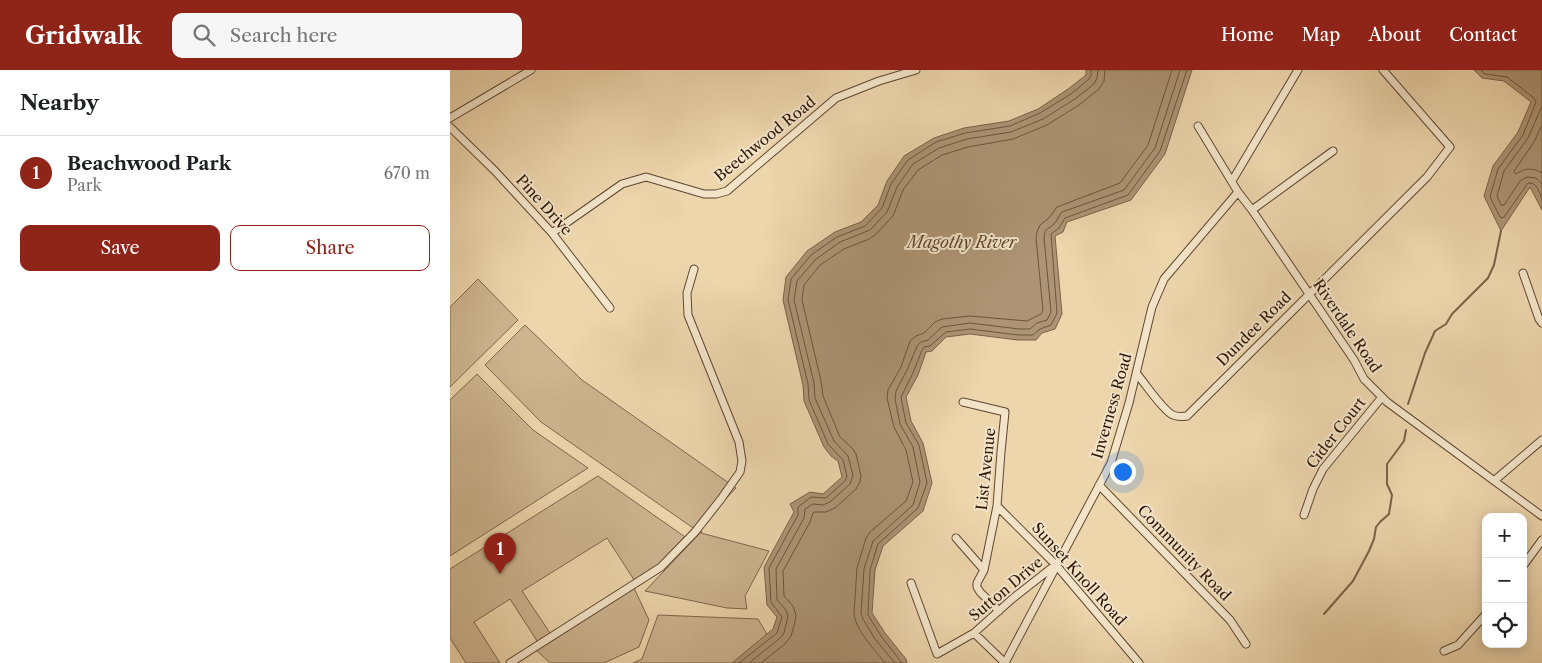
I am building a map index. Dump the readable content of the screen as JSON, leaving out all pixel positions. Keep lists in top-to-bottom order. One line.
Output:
{"streets":{"street":["Beechwood Road","Pine Drive","Riverdale Road","Dundee Road","Inverness Road","Cider Court","List Avenue","Community Road","Sunset Knoll Road","Sutton Drive"]},"crossings":[["Beechwood Road","Pine Drive"],["Riverdale Road","Dundee Road"],["Riverdale Road","Inverness Road"],["Riverdale Road","Cider Court"],["Dundee Road","Inverness Road"],["Inverness Road","Community Road"],["Inverness Road","Sunset Knoll Road"],["Inverness Road","Sutton Drive"],["List Avenue","Sunset Knoll Road"],["List Avenue","Sutton Drive"],["Sunset Knoll Road","Sutton Drive"]],"water":["Magothy River"],"page":{"header":"Gridwalk","search":"Search here","nav":["Home","Map","About","Contact"],"heading":"Nearby","list":[{"mark":"1","name":"Beachwood Park","note":"Park","value":"670 m"}],"buttons":["Save","Share"],"map_buttons":["+","−"],"pins":"1"}}
